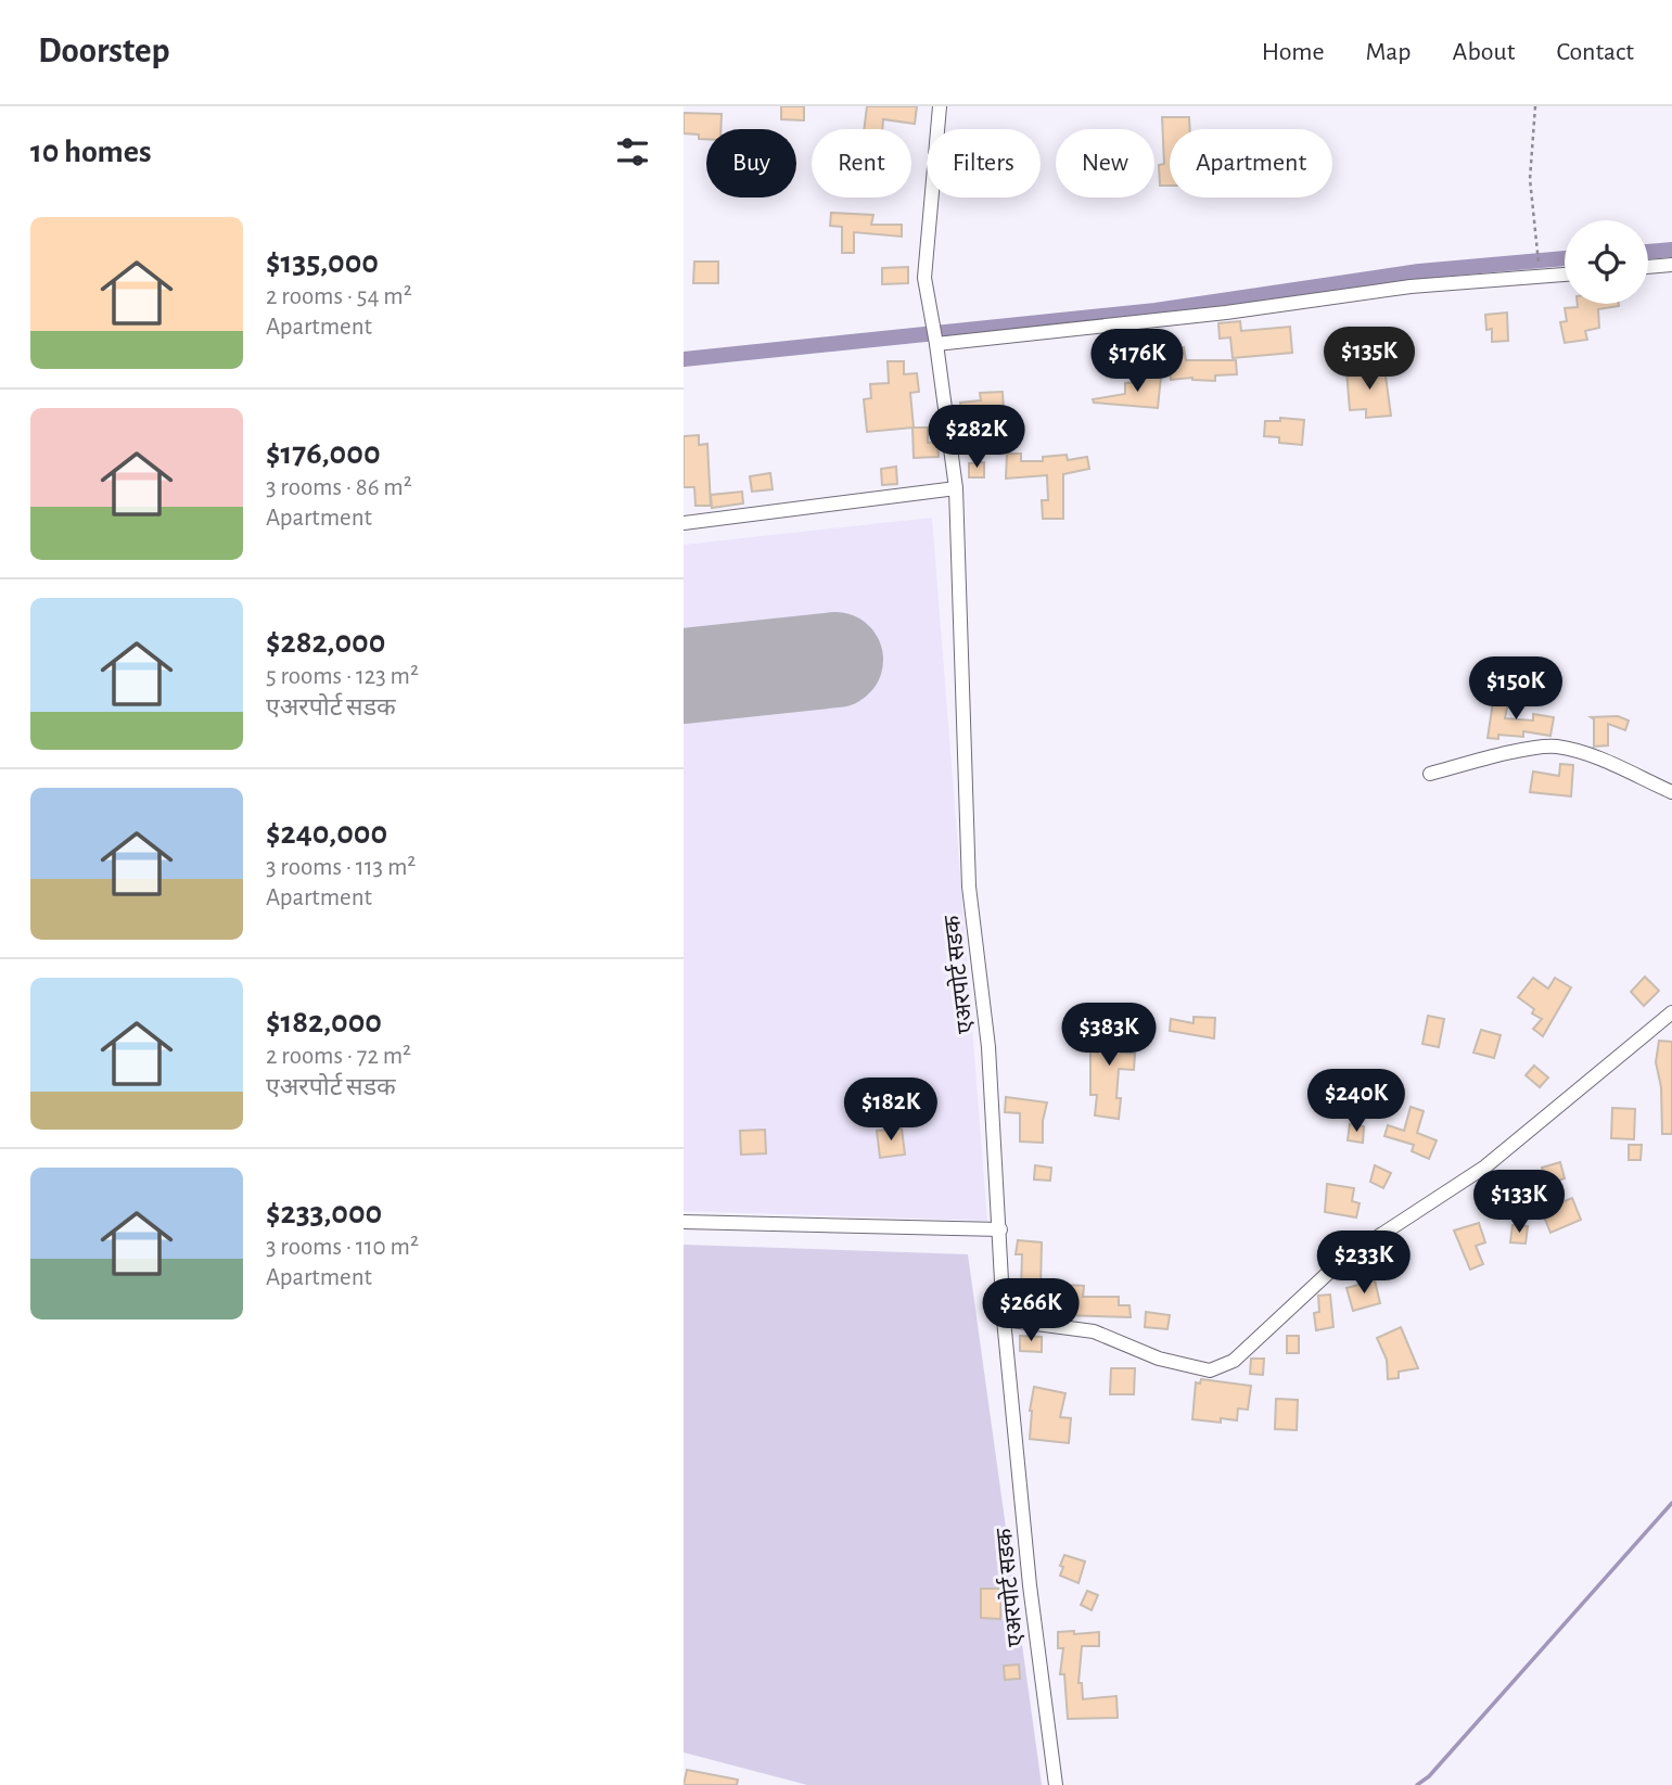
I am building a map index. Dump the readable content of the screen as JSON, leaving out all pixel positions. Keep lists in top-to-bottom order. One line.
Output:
{"streets":{"street":["एअरपोर्ट सडक"]},"page":{"header":"Doorstep","nav":["Home","Map","About","Contact"],"heading":"10 homes","chip":["Buy","Rent","Filters","New","Apartment"],"list":[{"name":"$135,000","note":"2 rooms · 54 m² · Apartment"},{"name":"$176,000","note":"3 rooms · 86 m² · Apartment"},{"name":"$282,000","note":"5 rooms · 123 m² · एअरपोर्ट सडक"},{"name":"$240,000","note":"3 rooms · 113 m² · Apartment"},{"name":"$182,000","note":"2 rooms · 72 m² · एअरपोर्ट सडक"},{"name":"$233,000","note":"3 rooms · 110 m² · Apartment"}],"price":["$135K","$176K","$282K","$150K","$383K","$240K","$182K","$133K","$233K","$266K"]}}
